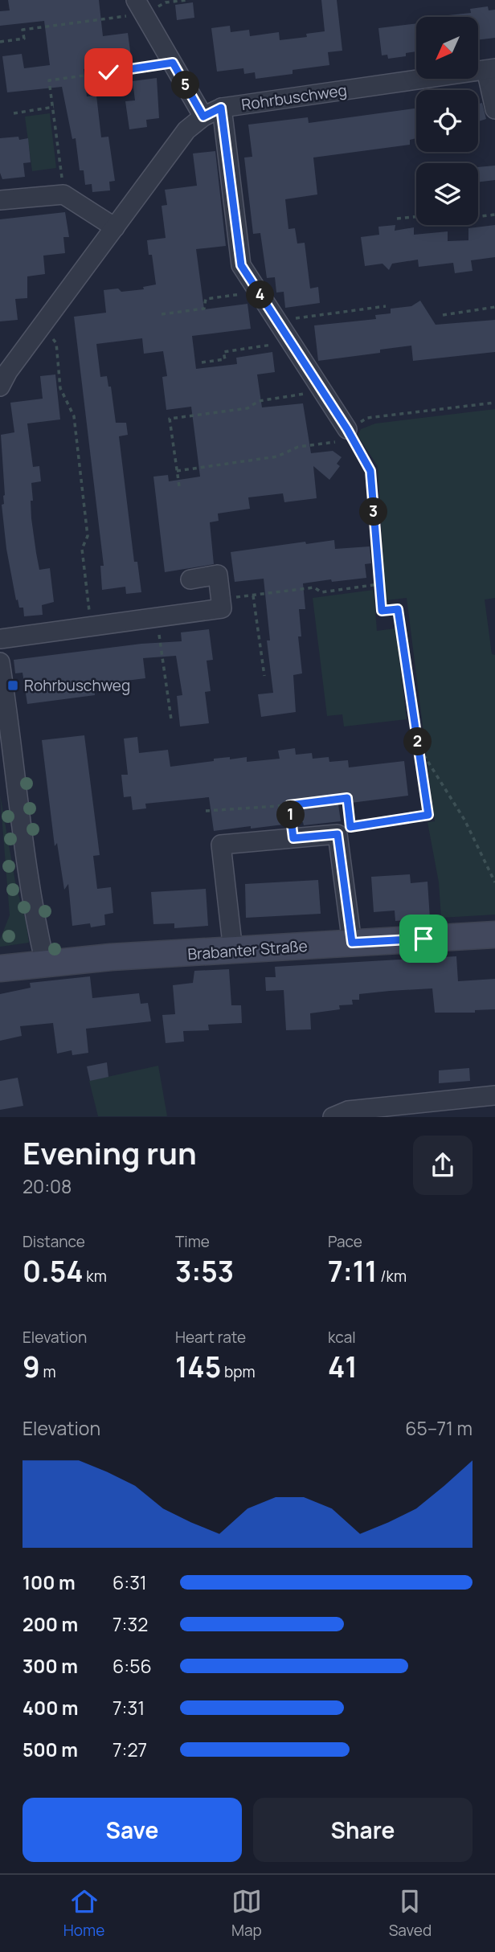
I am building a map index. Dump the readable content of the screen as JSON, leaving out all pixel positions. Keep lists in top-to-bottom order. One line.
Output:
{"streets":{"main road":["Brabanter Straße"],"street":["Rohrbuschweg"]},"places":{"transit":["Rohrbuschweg"]},"north":"bottom left","page":{"pins":["5","4","3","2","1"],"heading":["Evening run","20:08"],"stats":[["Distance","0.54 km"],["Time","3:53"],["Pace","7:11 /km"],["Elevation","9 m"],["Heart rate","145 bpm"],["kcal","41"]],"chart":["Elevation","65–71 m"],"list":[{"name":"100 m","note":"6:31"},{"name":"200 m","note":"7:32"},{"name":"300 m","note":"6:56"},{"name":"400 m","note":"7:31"},{"name":"500 m","note":"7:27"}],"buttons":["Save","Share"],"tabs":["Home","Map","Saved"]}}
